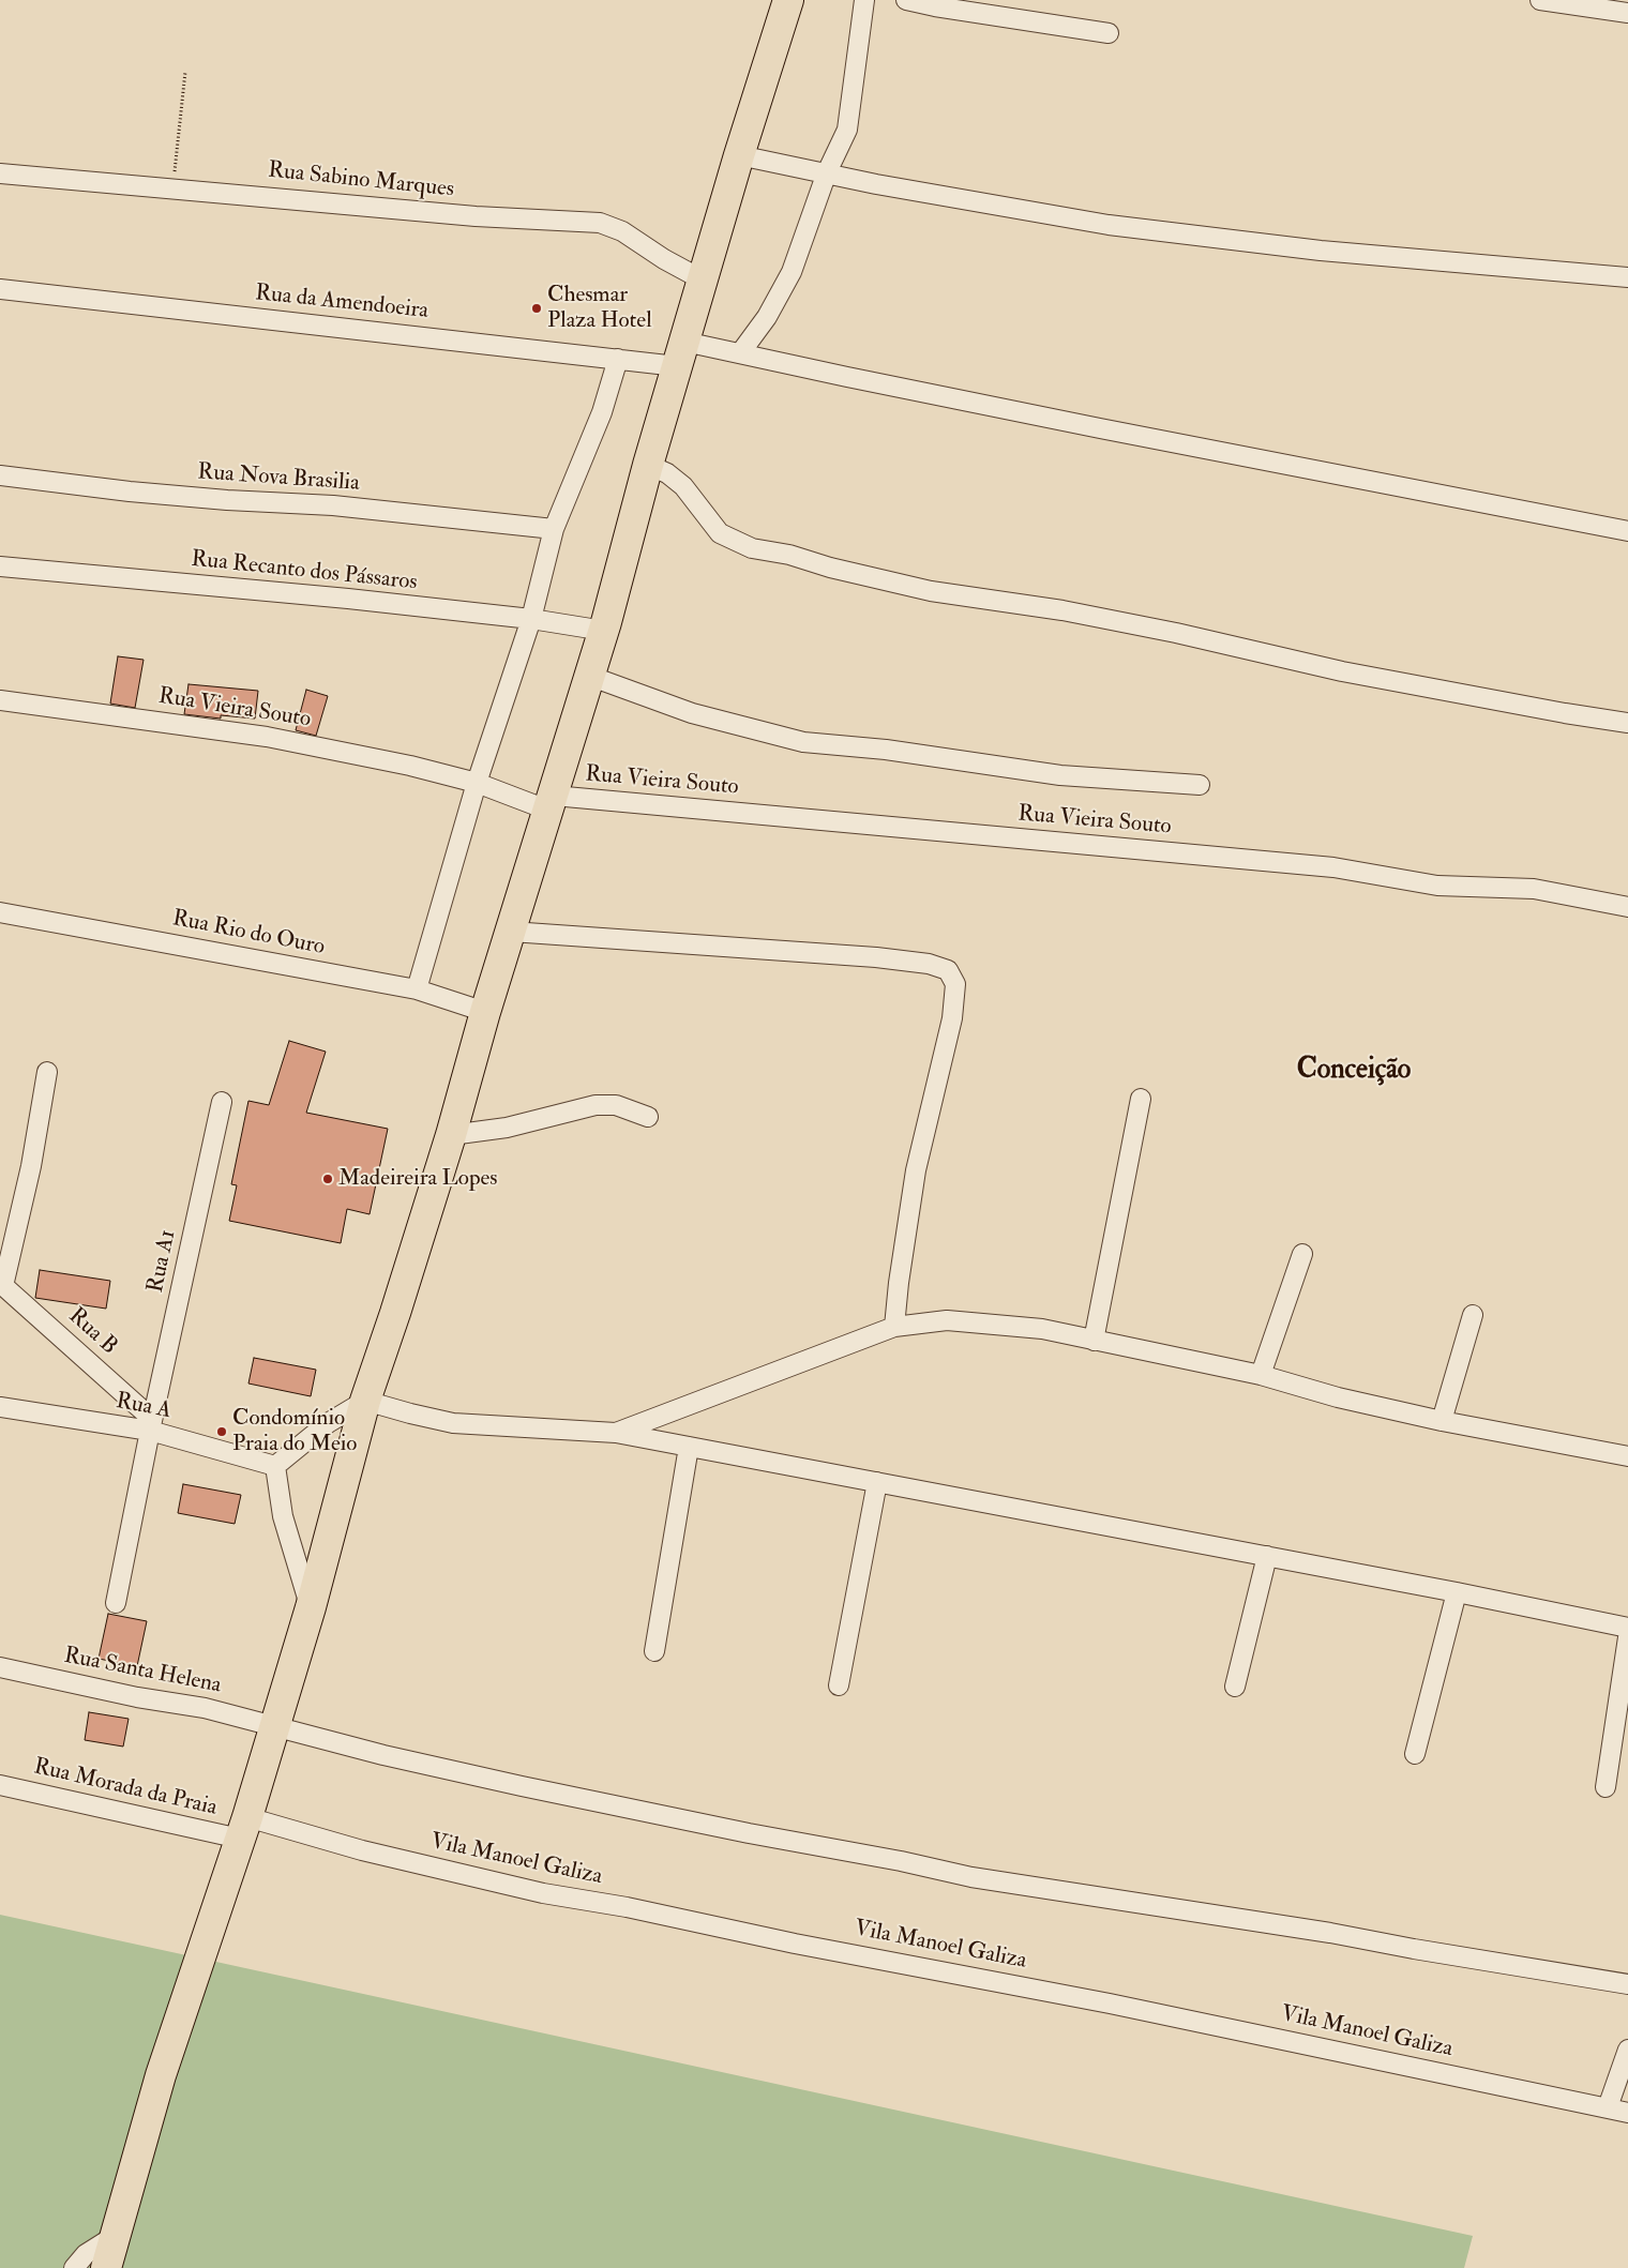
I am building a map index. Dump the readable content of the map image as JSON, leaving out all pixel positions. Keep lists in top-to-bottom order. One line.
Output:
{"streets":{"street":["Rua Sabino Marques","Rua da Amendoeira","Rua Nova Brasilia","Rua Recanto dos Pássaros","Rua Vieira Souto","Rua Rio do Ouro","Rua A1","Rua B","Rua A","Rua Santa Helena","Rua Morada da Praia","Vila Manoel Galiza"]},"crossings":[["Rua A1","Rua B"],["Rua A1","Rua A"],["Rua B","Rua A"],["Rua Morada da Praia","Vila Manoel Galiza"]],"districts":["Conceição"],"places":["Chesmar Plaza Hotel","Madeireira Lopes","Condomínio Praia do Meio"]}
